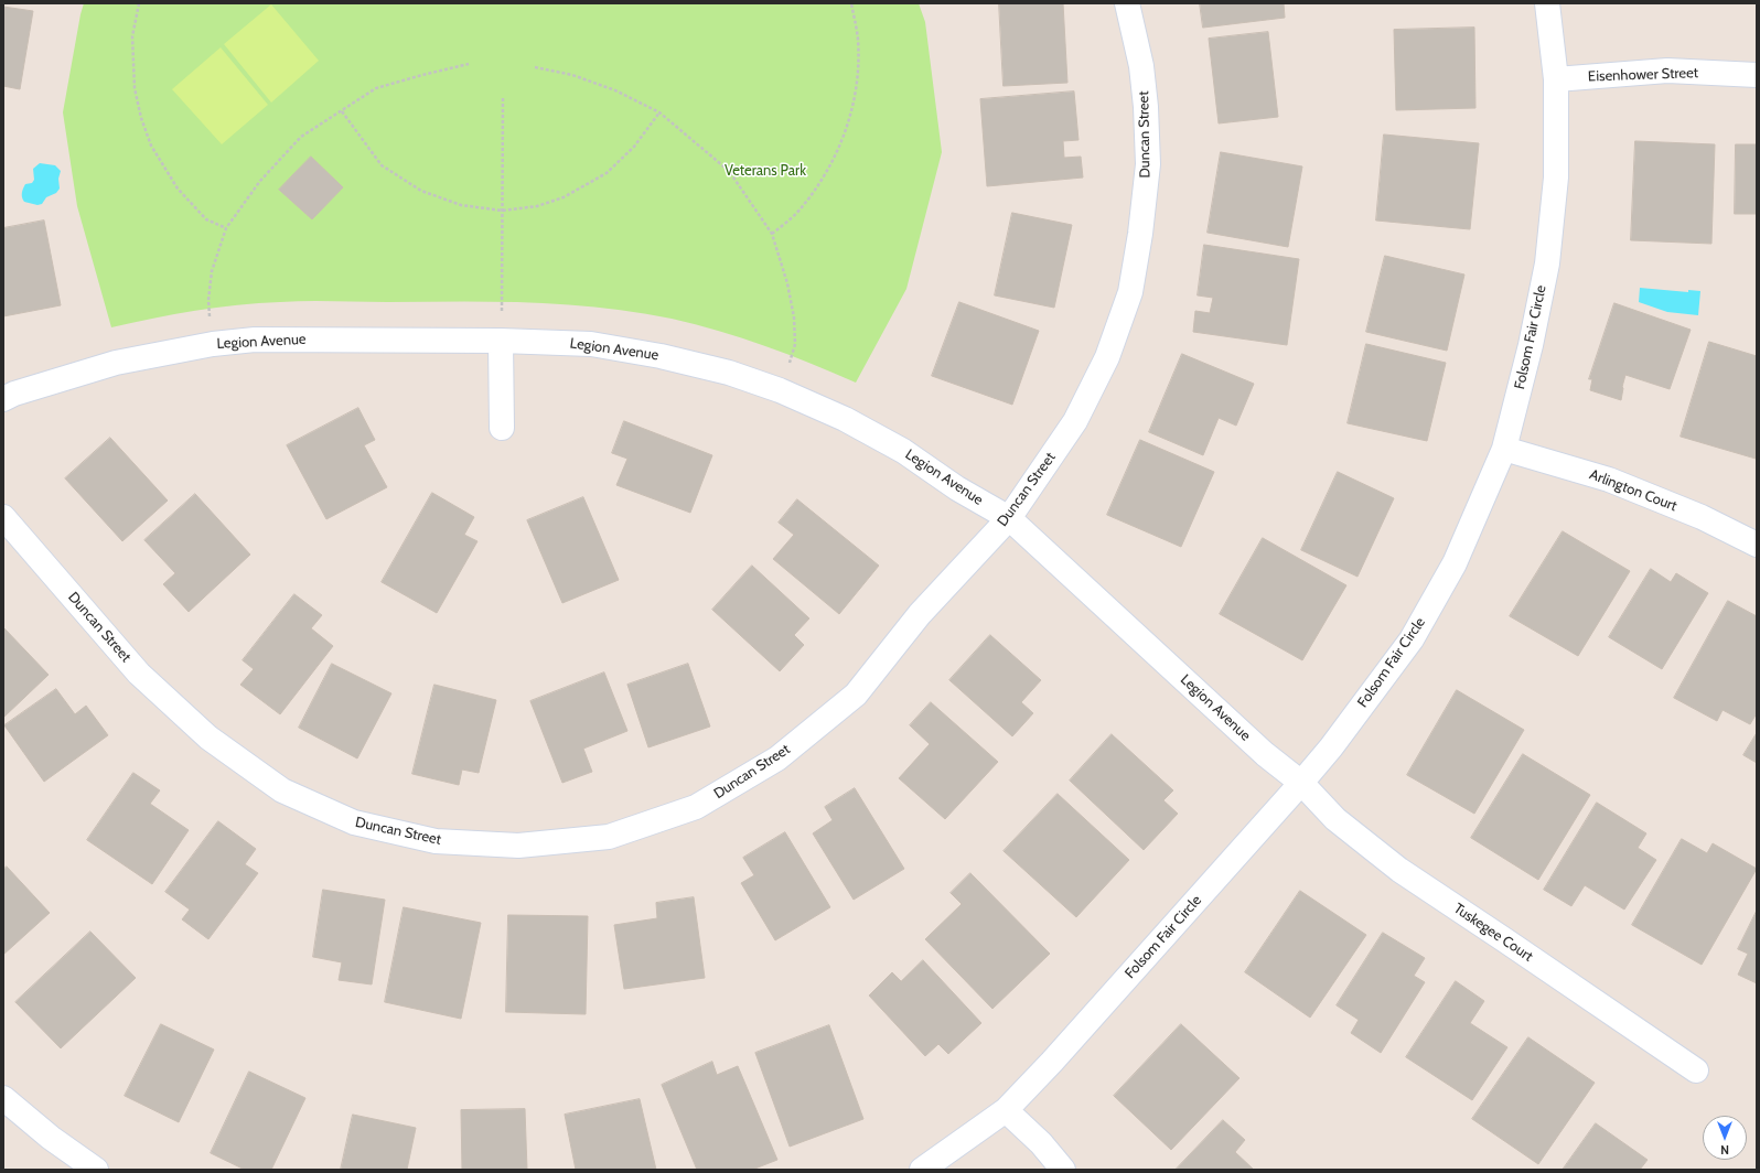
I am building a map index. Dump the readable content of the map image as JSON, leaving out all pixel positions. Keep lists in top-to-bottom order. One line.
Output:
{"streets":{"street":["Eisenhower Street","Duncan Street","Folsom Fair Circle","Legion Avenue","Arlington Court","Tuskegee Court"]},"crossings":[["Eisenhower Street","Folsom Fair Circle"],["Duncan Street","Legion Avenue"],["Folsom Fair Circle","Legion Avenue"],["Folsom Fair Circle","Arlington Court"],["Folsom Fair Circle","Tuskegee Court"],["Legion Avenue","Tuskegee Court"]],"parks":["Veterans Park"],"north":"bottom"}
